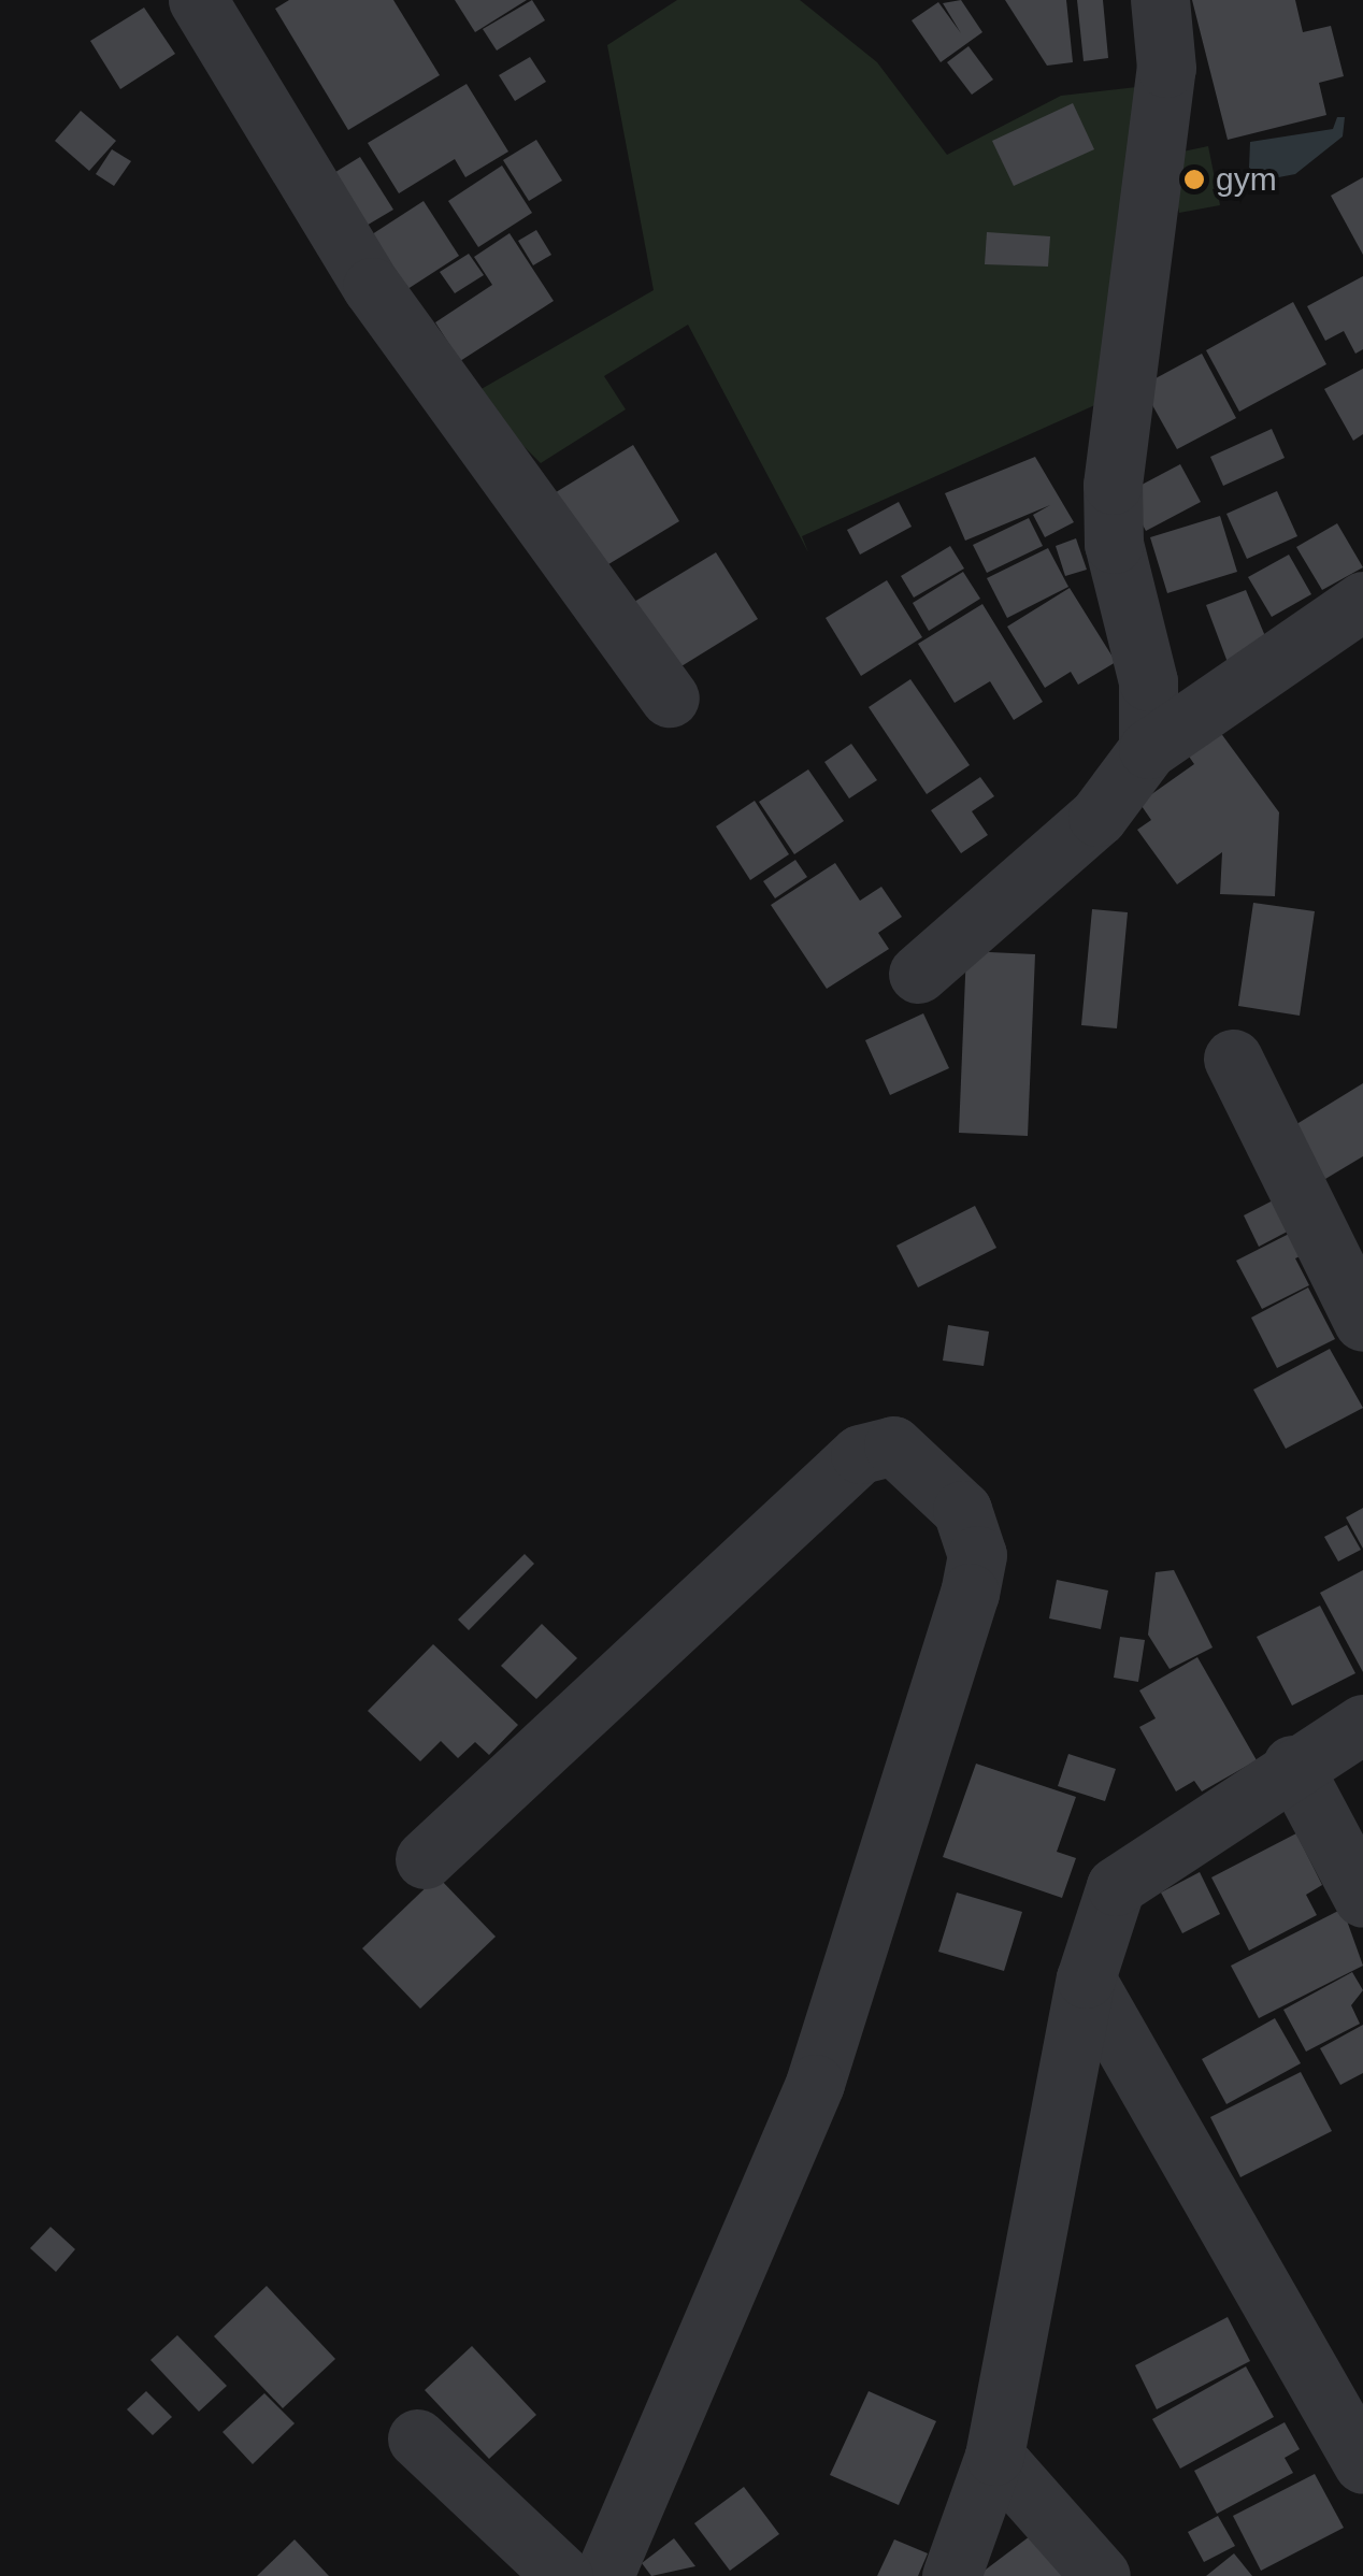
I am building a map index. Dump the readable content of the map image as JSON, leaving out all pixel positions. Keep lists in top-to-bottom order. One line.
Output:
{"places":["gym"]}
